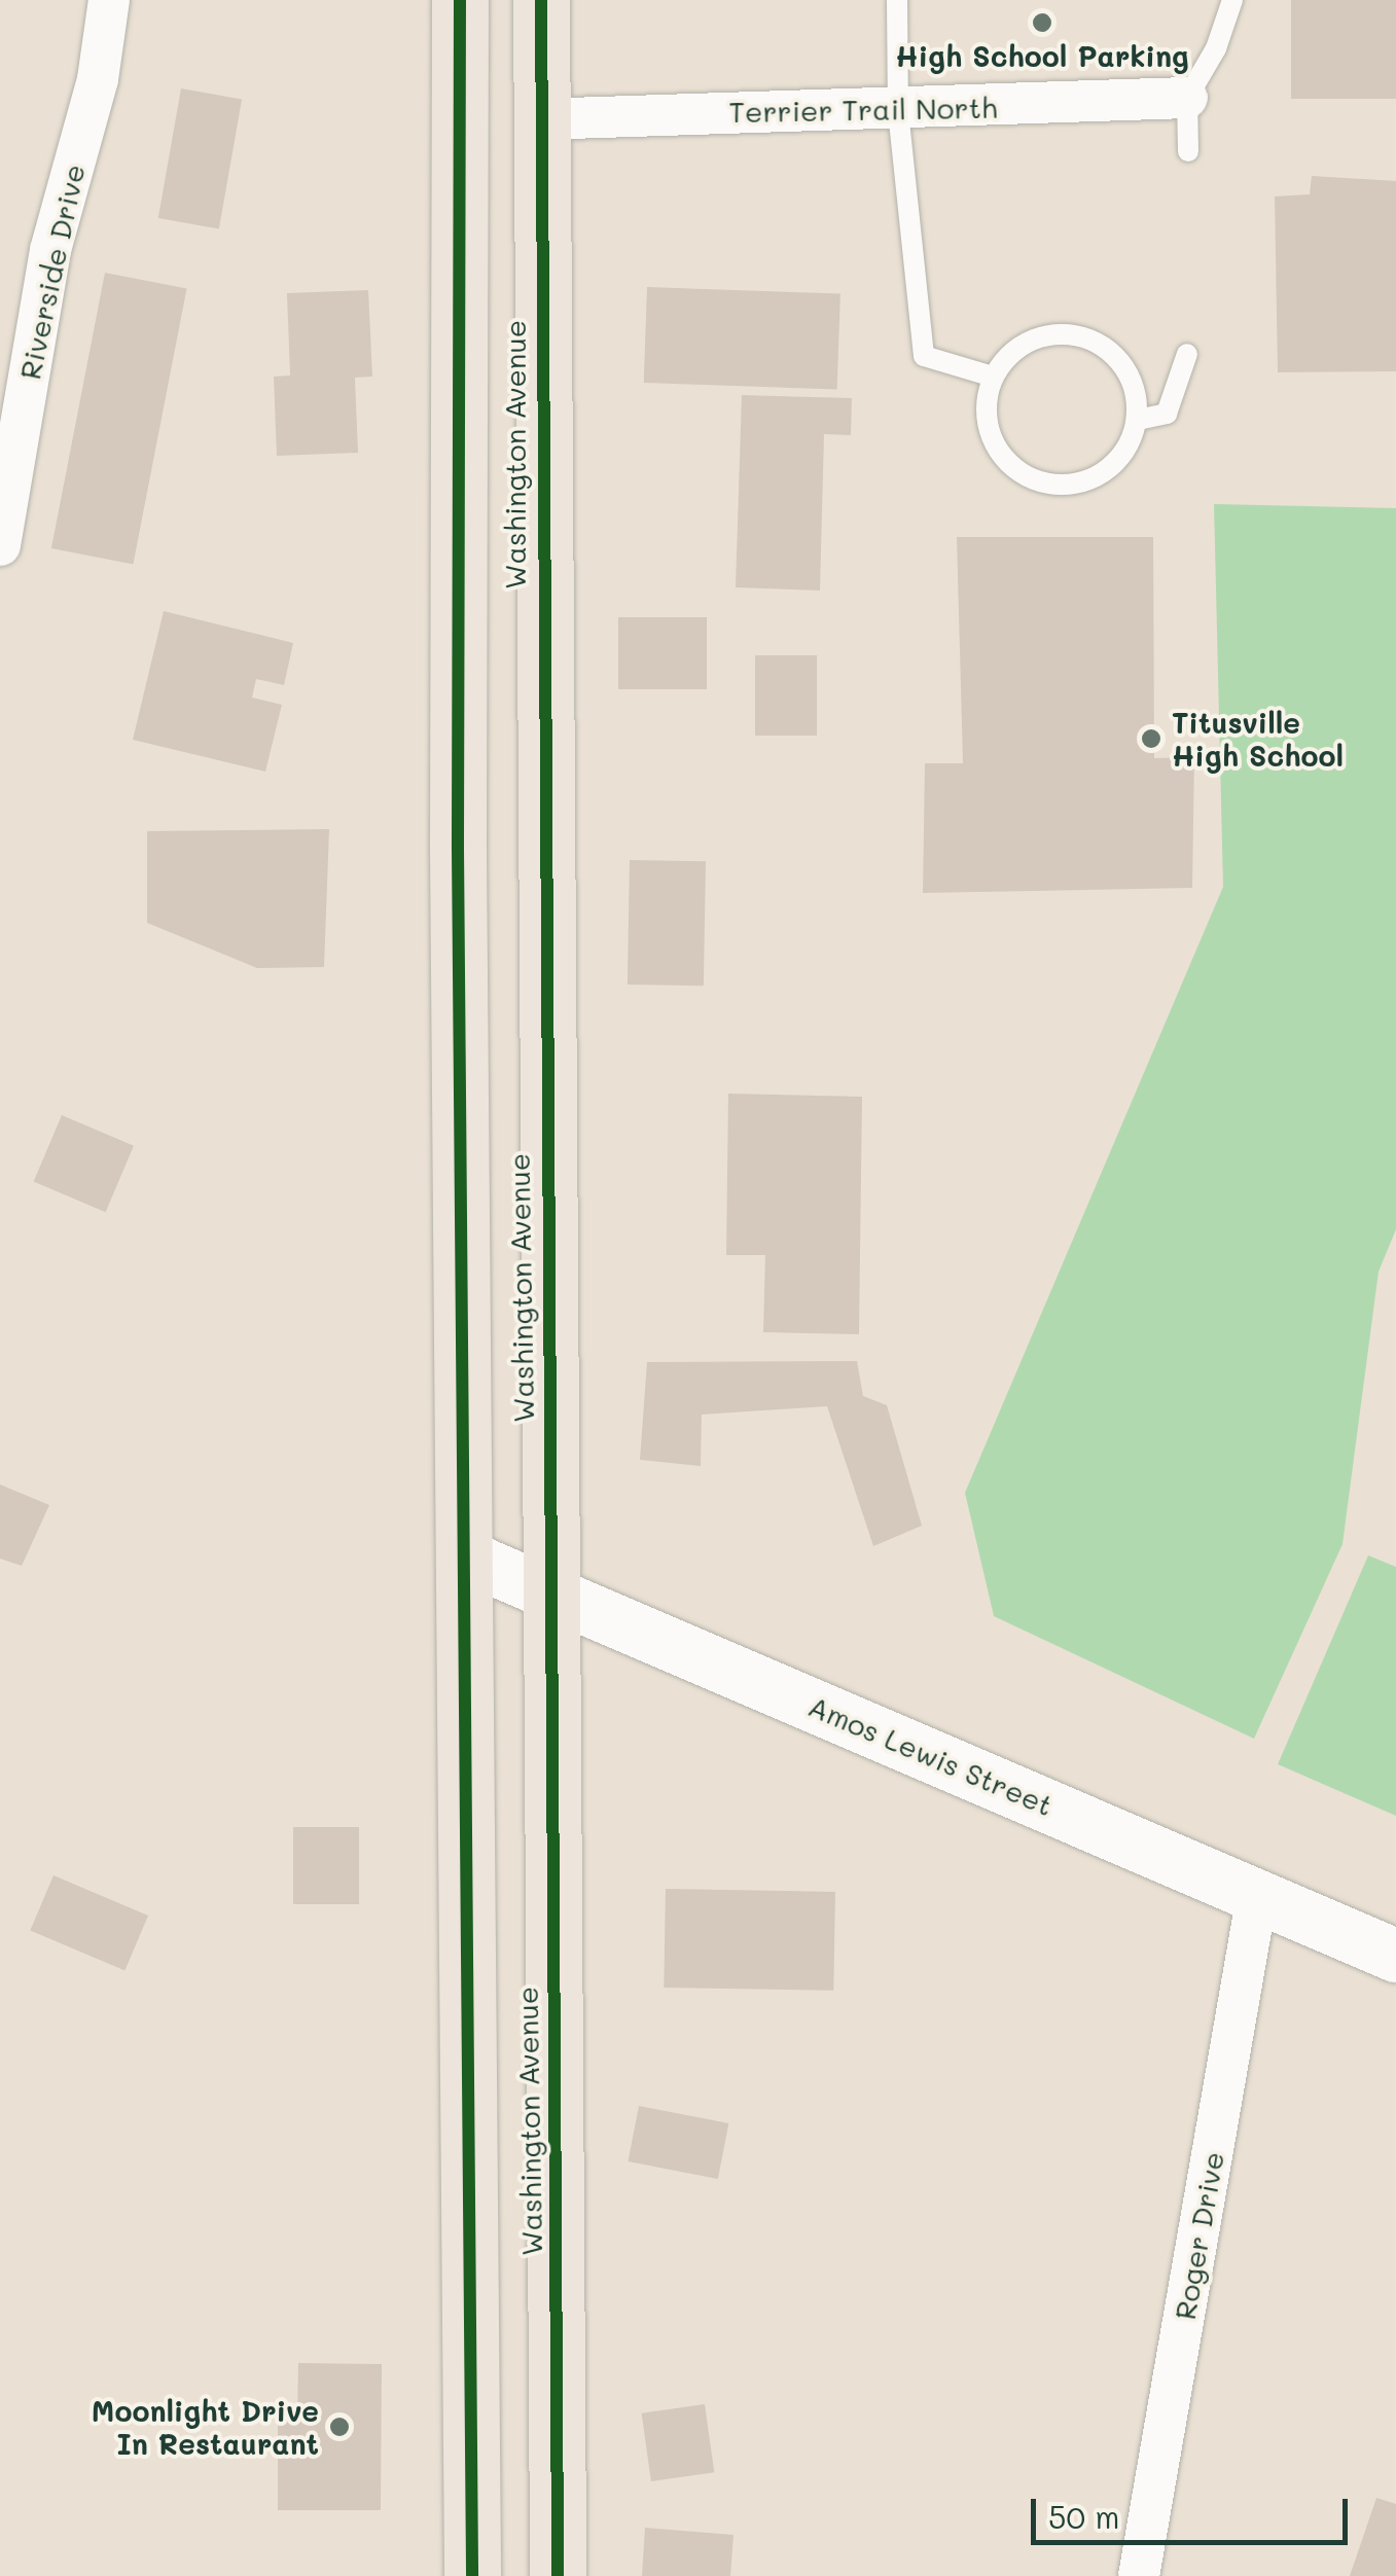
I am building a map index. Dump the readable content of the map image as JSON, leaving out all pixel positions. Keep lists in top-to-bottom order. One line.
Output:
{"streets":{"main road":["Washington Avenue"],"street":["Terrier Trail North","Riverside Drive","Amos Lewis Street","Roger Drive"]},"crossings":[["Terrier Trail North","Washington Avenue"],["Washington Avenue","Amos Lewis Street"],["Amos Lewis Street","Roger Drive"]],"places":["High School Parking","Titusville High School","Moonlight Drive In Restaurant"],"scale_bar":"50 m"}
